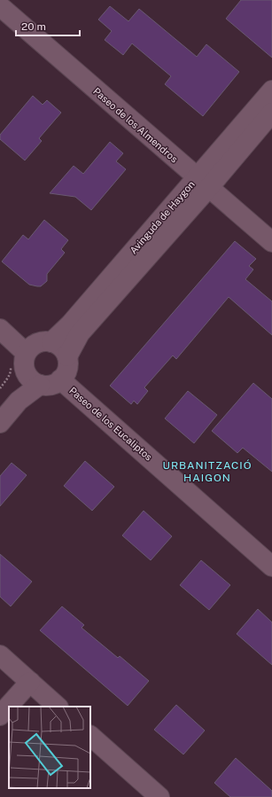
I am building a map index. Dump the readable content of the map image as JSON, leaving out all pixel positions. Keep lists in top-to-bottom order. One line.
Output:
{"streets":{"street":["Paseo de los Almendros","Avinguda de Haygon","Paseo de los Eucaliptos"]},"crossings":[["Paseo de los Almendros","Avinguda de Haygon"],["Avinguda de Haygon","Paseo de los Eucaliptos"]],"districts":["URBANITZACIÓ HAIGON"],"scale_bar":"20 m"}
